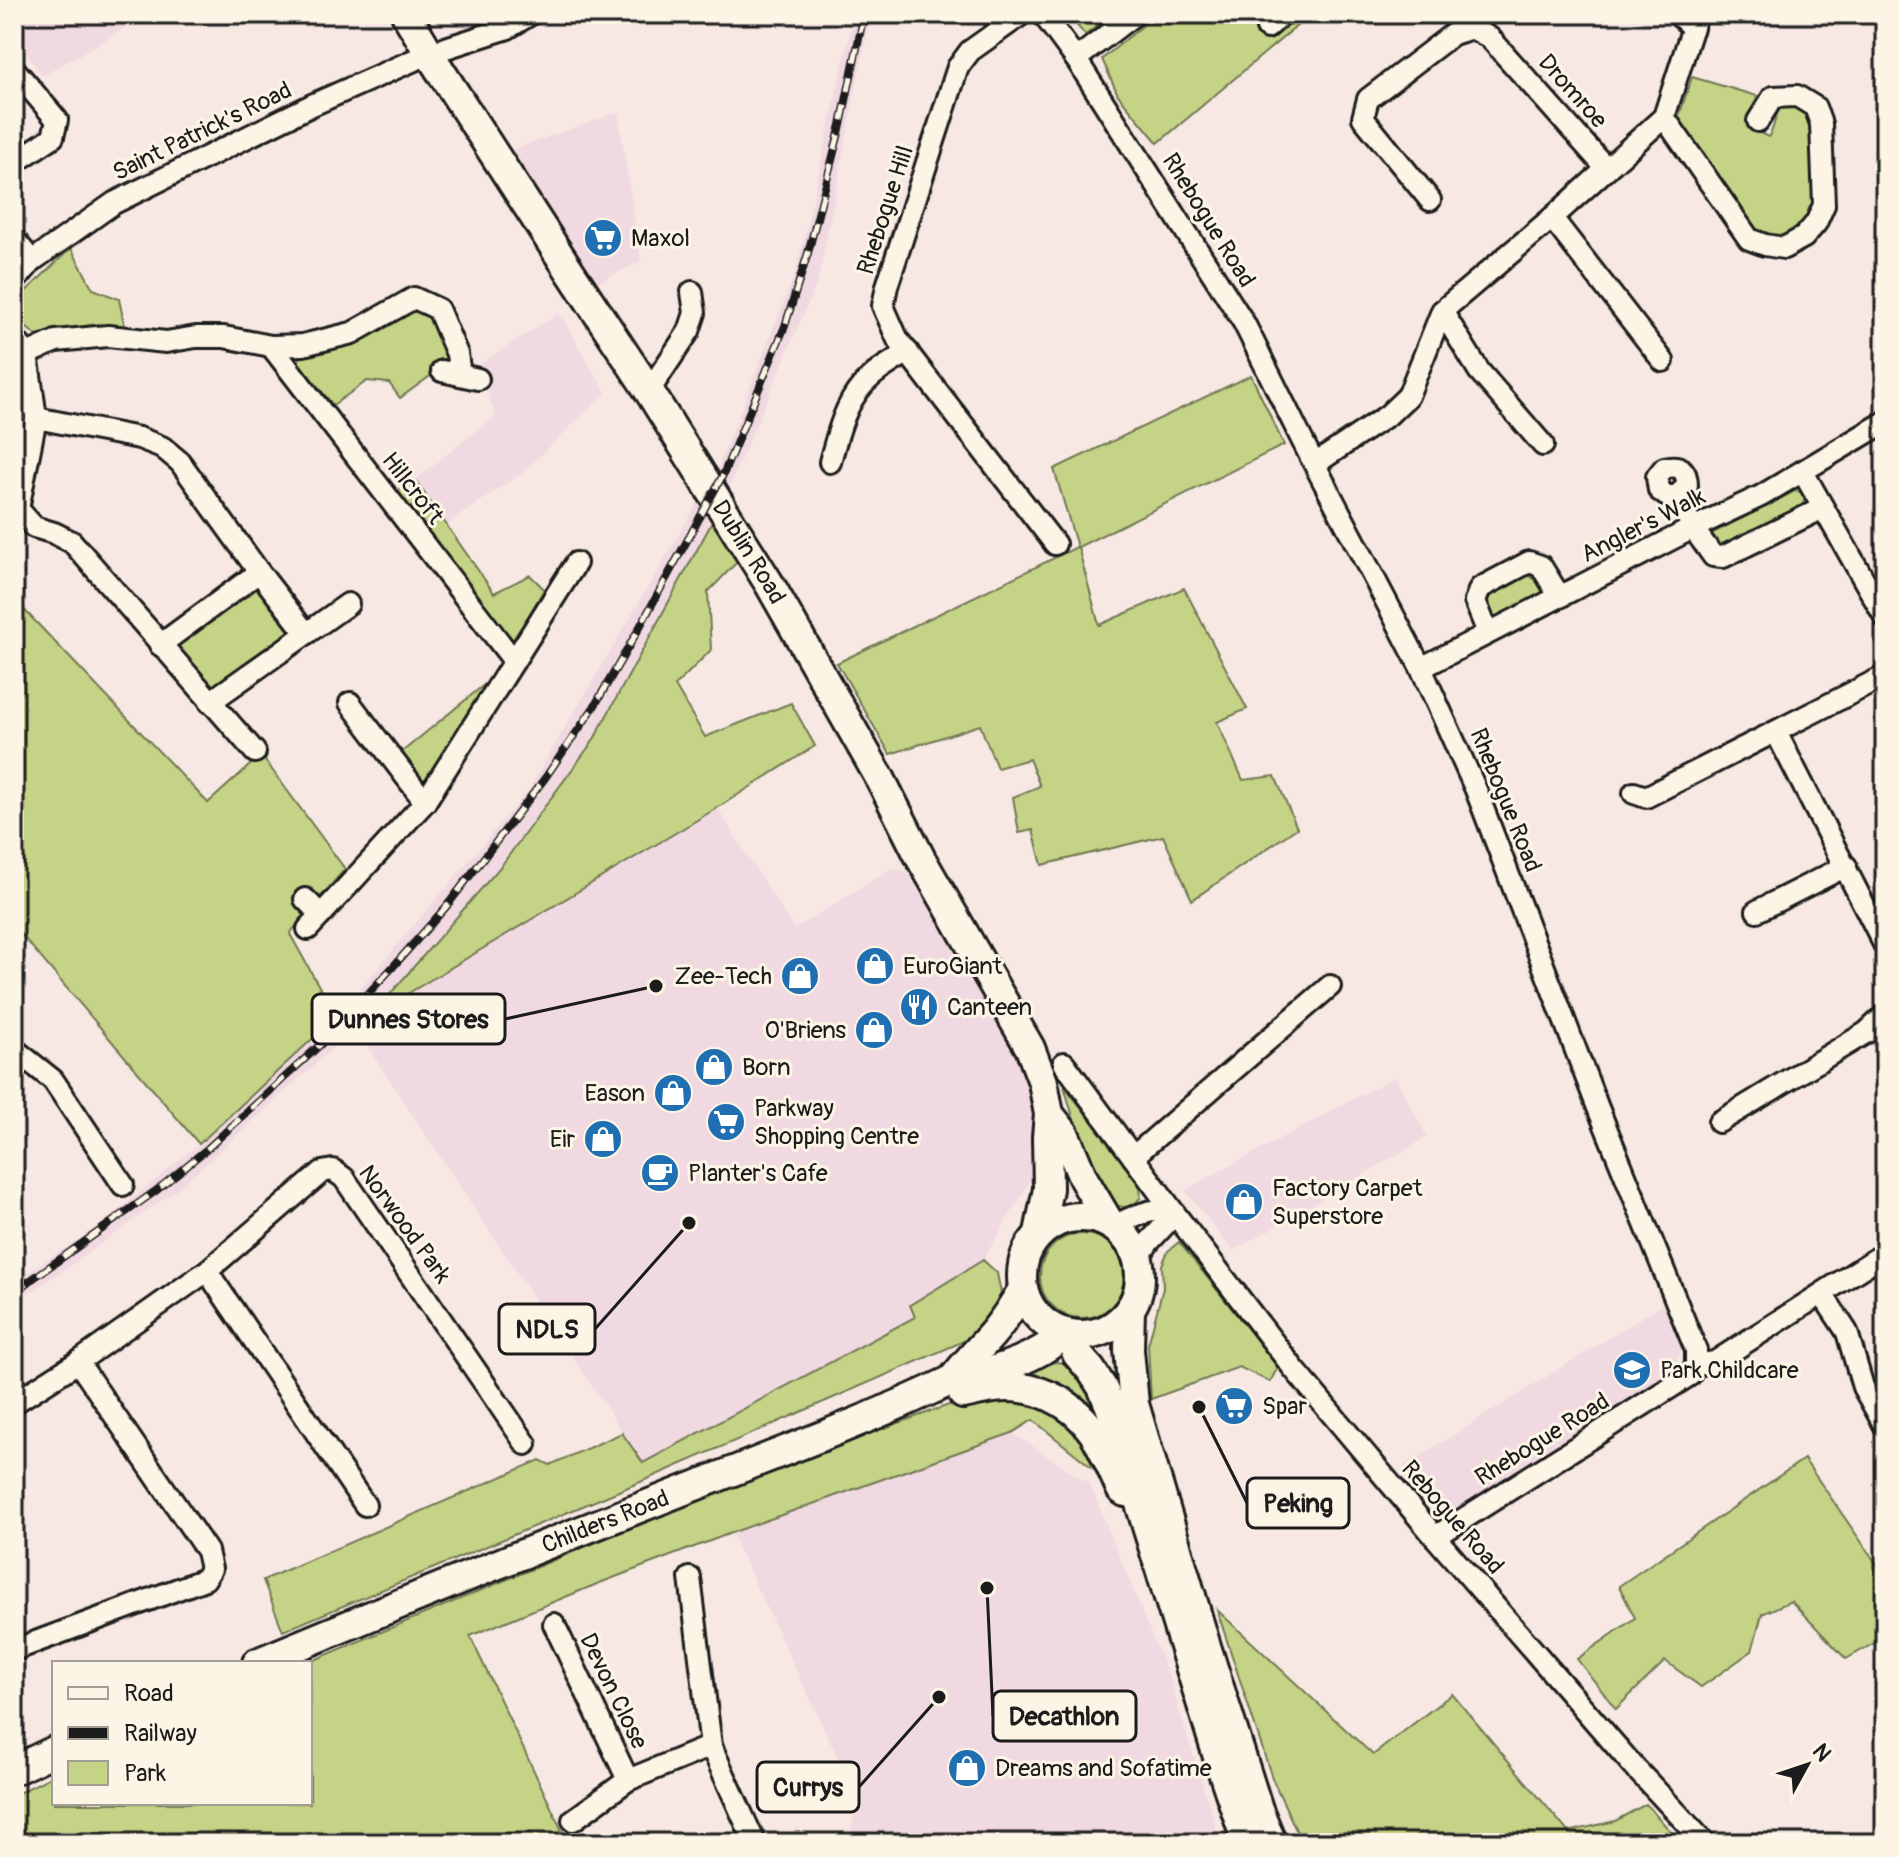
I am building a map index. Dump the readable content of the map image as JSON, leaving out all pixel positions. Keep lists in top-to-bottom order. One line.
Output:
{"streets":{"main road":["Dublin Road","Childers Road"],"street":["Dromroe","Saint Patrick's Road","Rhebogue Hill","Rhebogue Road","Hillcroft","Angler's Walk","Norwood Park","Rebogue Road","Devon Close"]},"crossings":[["Dromroe","Rhebogue Road"],["Saint Patrick's Road","Dublin Road"],["Rhebogue Road","Angler's Walk"],["Rhebogue Road","Rebogue Road"]],"places":{"supermarket":["Maxol","Parkway Shopping Centre","Spar"],"shop":["EuroGiant","Zee-Tech","O'Briens","Born","Eason","Eir","Factory Carpet Superstore","Dreams and Sofatime"],"other":["Dunnes Stores","NDLS","Peking","Decathlon","Currys"],"restaurant":["Canteen"],"cafe":["Planter's Cafe"],"school or university":["Park Childcare"]},"legend":["Road","Railway","Park"],"north":"top right"}
